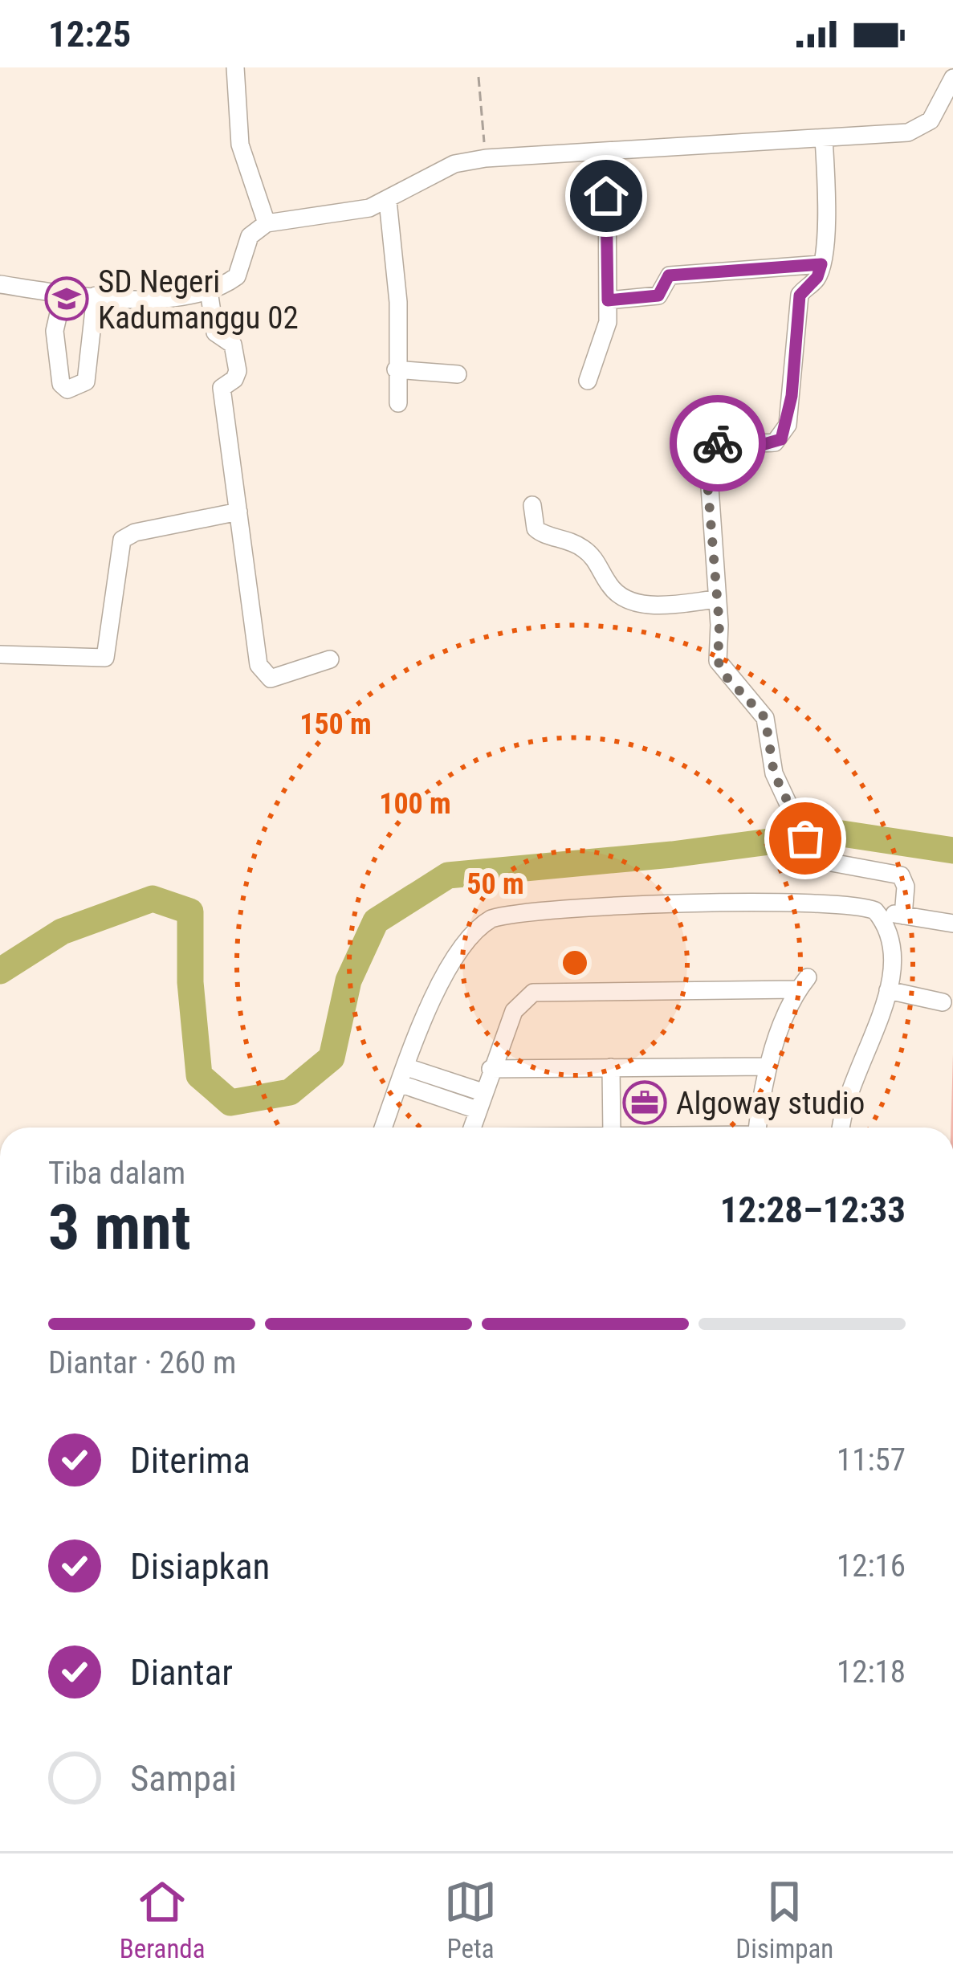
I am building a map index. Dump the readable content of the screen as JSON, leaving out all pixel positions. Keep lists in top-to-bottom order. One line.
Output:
{"places":{"school or university":["SD Negeri Kadumanggu 02"],"office":["Algoway studio"]},"page":{"status":"12:25","heading":["3 mnt","Tiba dalam","12:28–12:33"],"bar":"Diantar · 260 m","list":[["Diterima","11:57"],["Disiapkan","12:16"],["Diantar","12:18"],"Sampai"],"tabs":["Beranda","Peta","Disimpan"]},"rings":["150 m","100 m","50 m"]}
